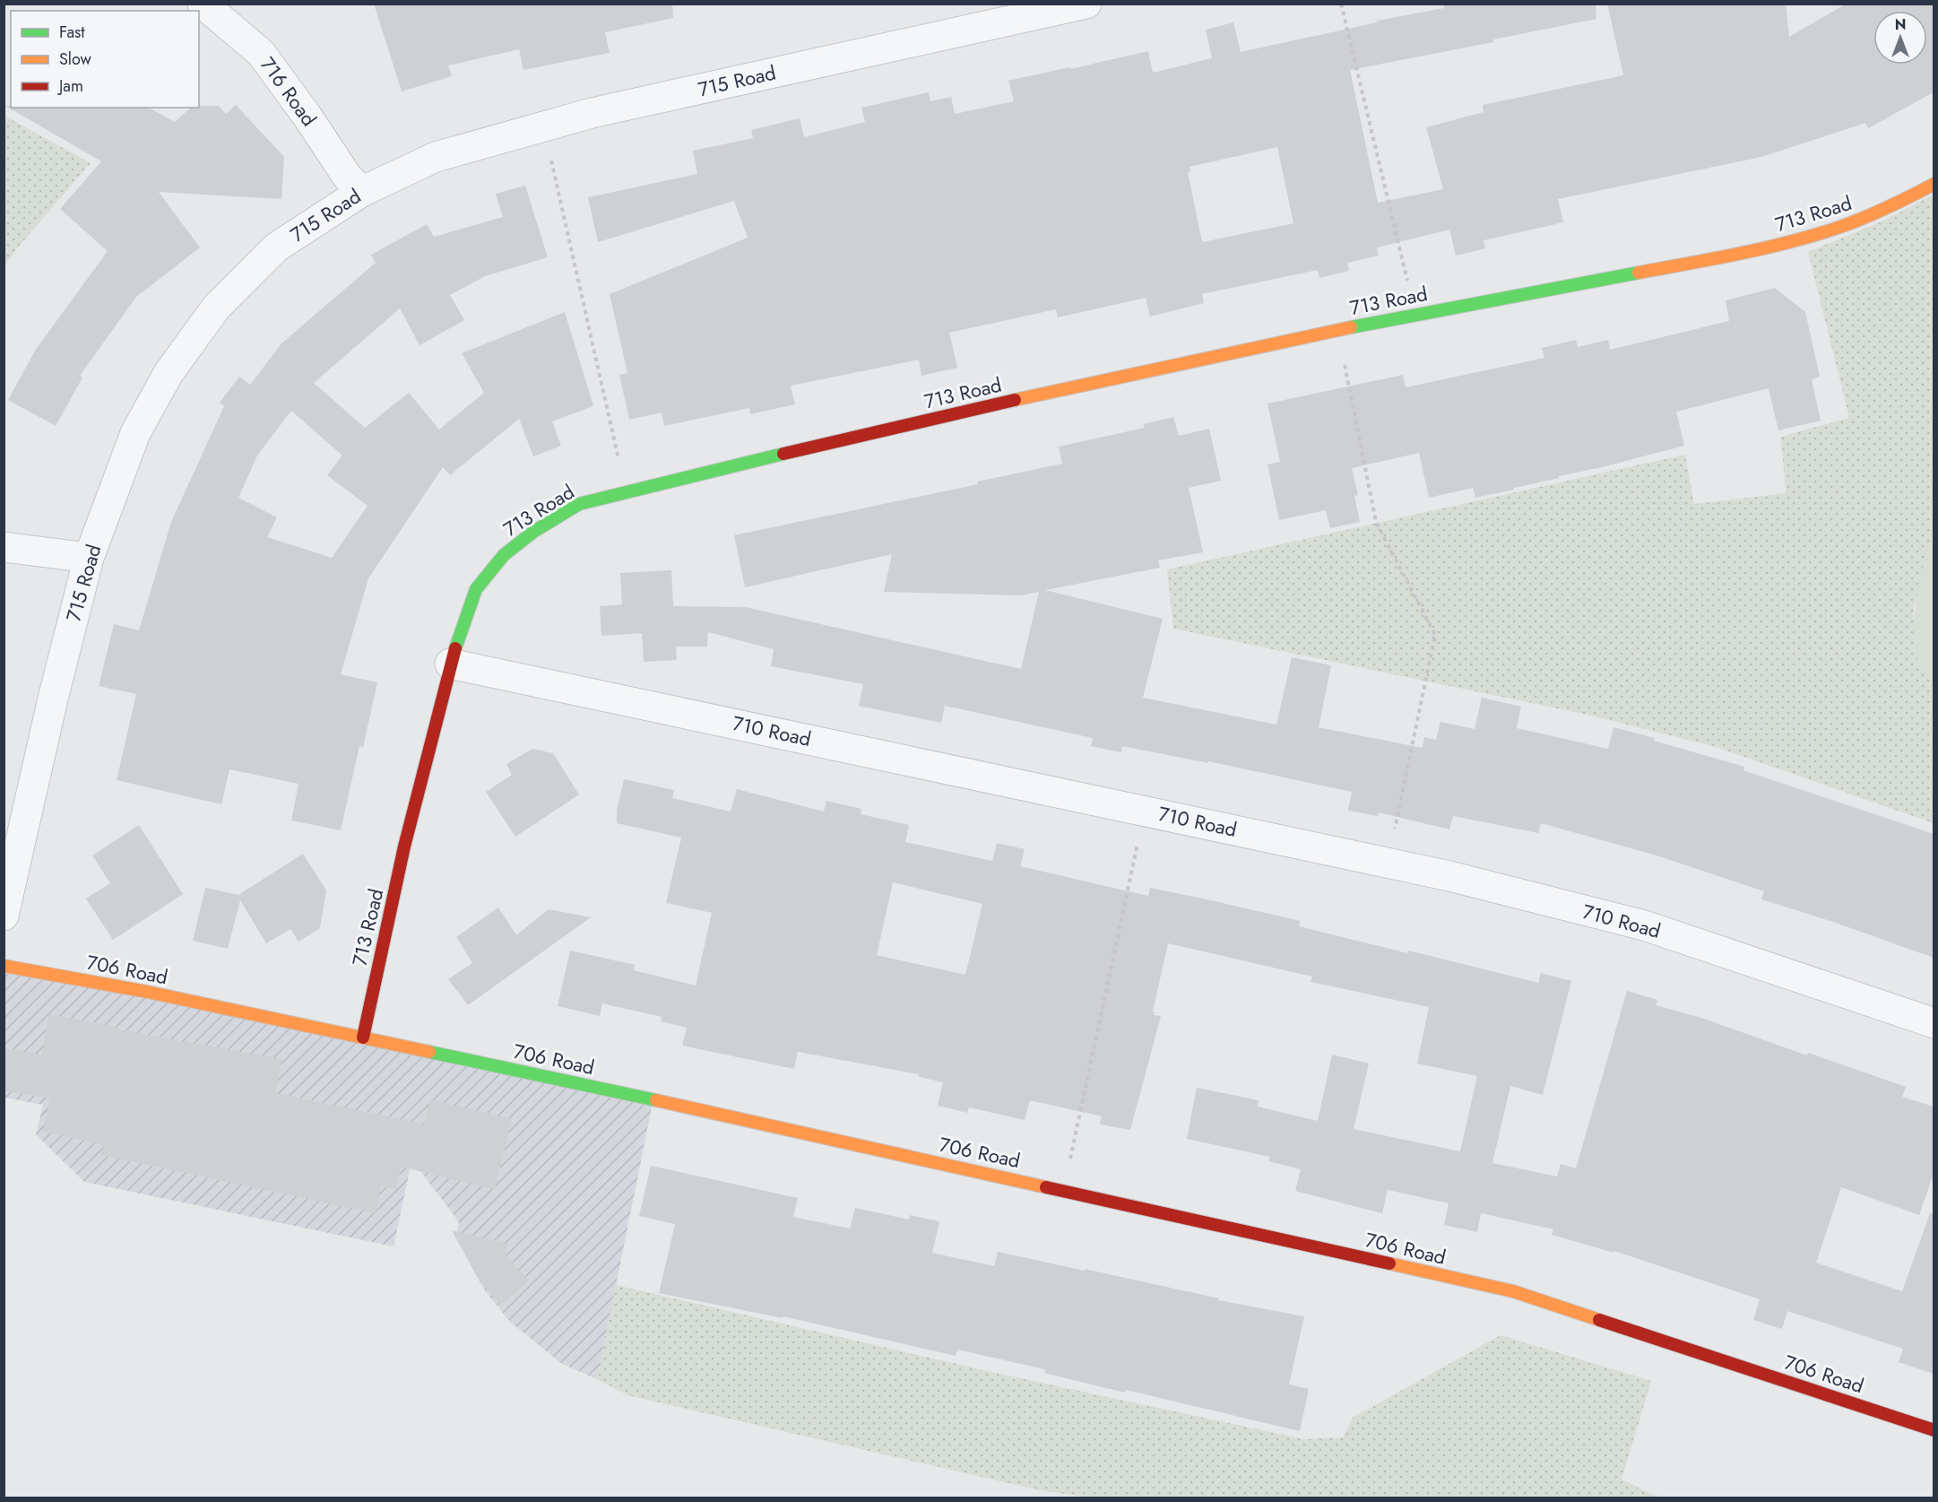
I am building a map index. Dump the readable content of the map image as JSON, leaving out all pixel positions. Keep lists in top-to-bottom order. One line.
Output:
{"streets":{"street":["715 Road","716 Road","713 Road","710 Road","706 Road"]},"crossings":[["715 Road","716 Road"],["713 Road","710 Road"],["713 Road","706 Road"]],"legend":["Fast","Slow","Jam"],"north":"top"}
